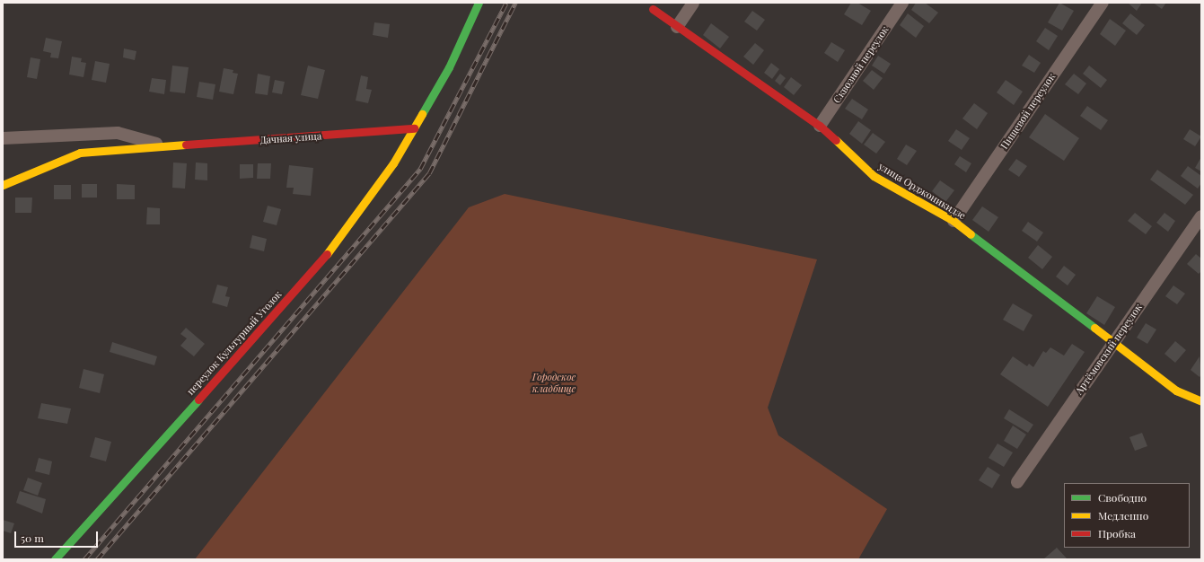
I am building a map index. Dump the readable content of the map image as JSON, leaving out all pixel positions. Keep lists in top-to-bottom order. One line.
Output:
{"streets":{"street":["Сквозной переулок","Пищевой переулок","Дачная улица","улица Орджоникидзе","переулок Культурный Уголок","Артёмовский переулок"]},"crossings":[["Сквозной переулок","улица Орджоникидзе"],["Пищевой переулок","улица Орджоникидзе"],["Дачная улица","переулок Культурный Уголок"],["улица Орджоникидзе","Артёмовский переулок"]],"parks":["Городское кладбище"],"legend":["Свободно","Медленно","Пробка"],"scale_bar":"50 m"}
